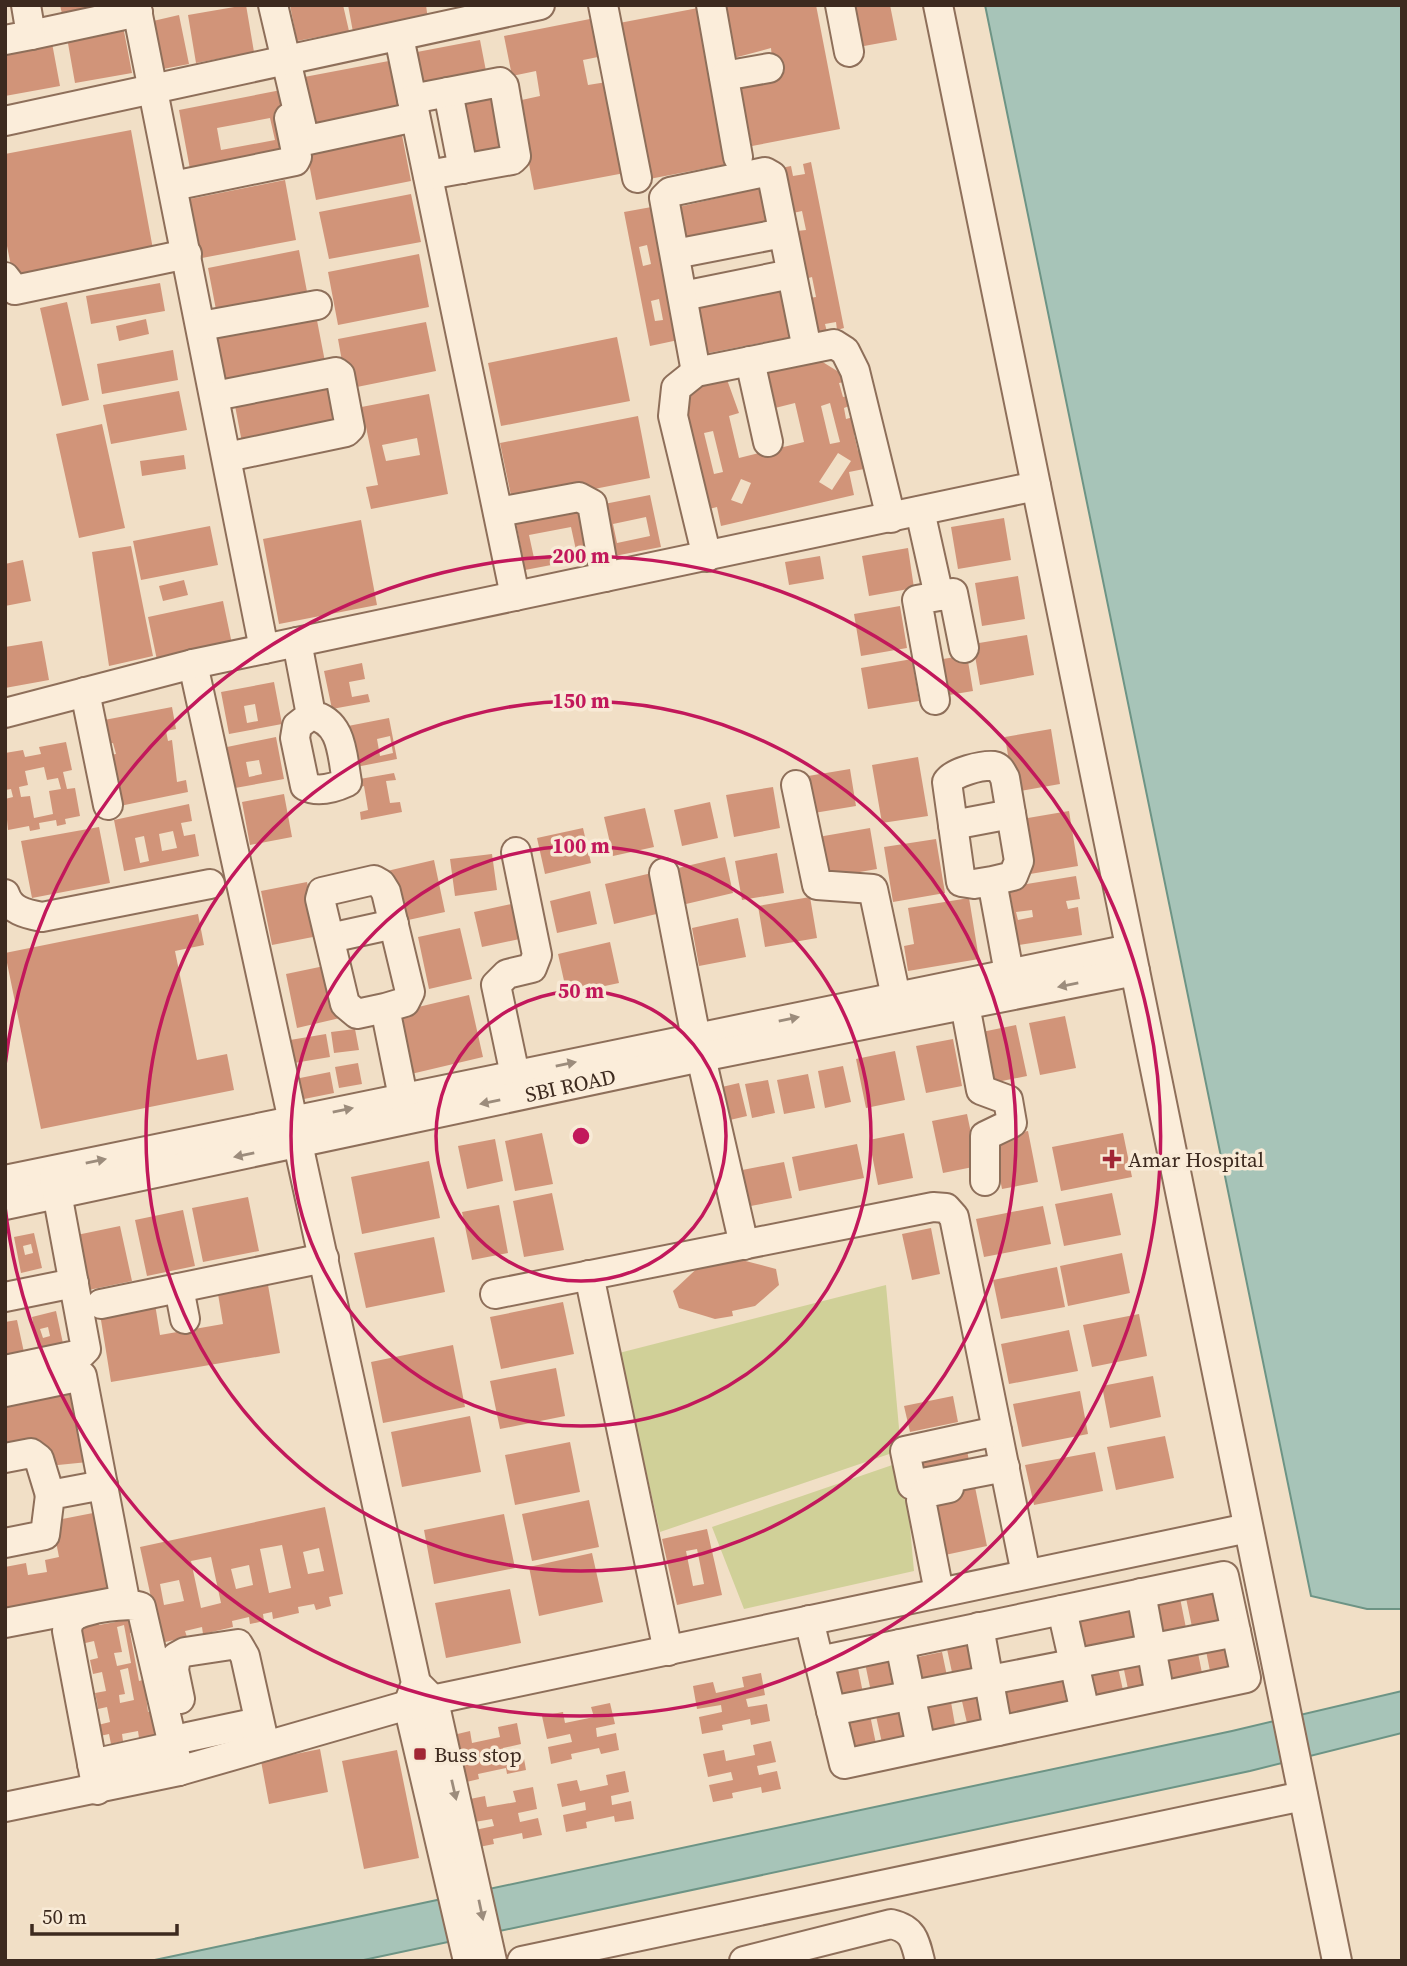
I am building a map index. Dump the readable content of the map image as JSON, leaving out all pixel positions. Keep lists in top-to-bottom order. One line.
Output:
{"streets":{"street":["SBI ROAD"]},"places":{"health":["Amar Hospital"],"transit":["Buss stop"]},"scale_bar":"50 m","rings":["200 m","150 m","100 m","50 m"]}
